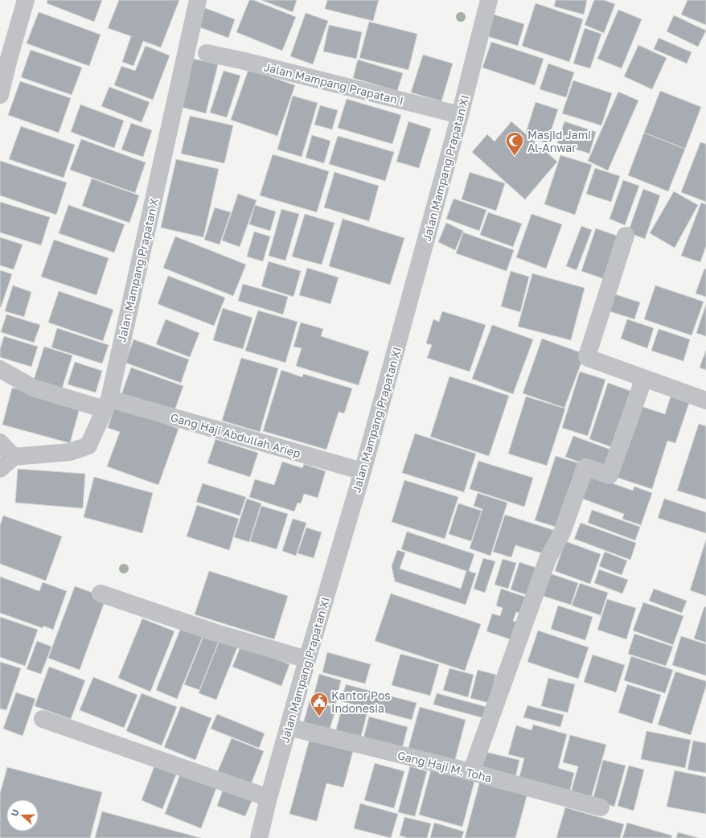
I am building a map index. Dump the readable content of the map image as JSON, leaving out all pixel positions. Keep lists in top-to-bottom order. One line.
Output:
{"streets":{"street":["Jalan Mampang Prapatan I","Jalan Mampang Prapatan XI","Jalan Mampang Prapatan X","Gang Haji Abdullah Ariep","Gang Haji M. Toha"]},"crossings":[["Jalan Mampang Prapatan I","Jalan Mampang Prapatan XI"],["Jalan Mampang Prapatan XI","Gang Haji Abdullah Ariep"],["Jalan Mampang Prapatan XI","Gang Haji M. Toha"],["Jalan Mampang Prapatan X","Gang Haji Abdullah Ariep"]],"places":{"mosque":["Masjid Jami Al-Anwar"],"public building":["Kantor Pos Indonesia"]},"north":"left"}
